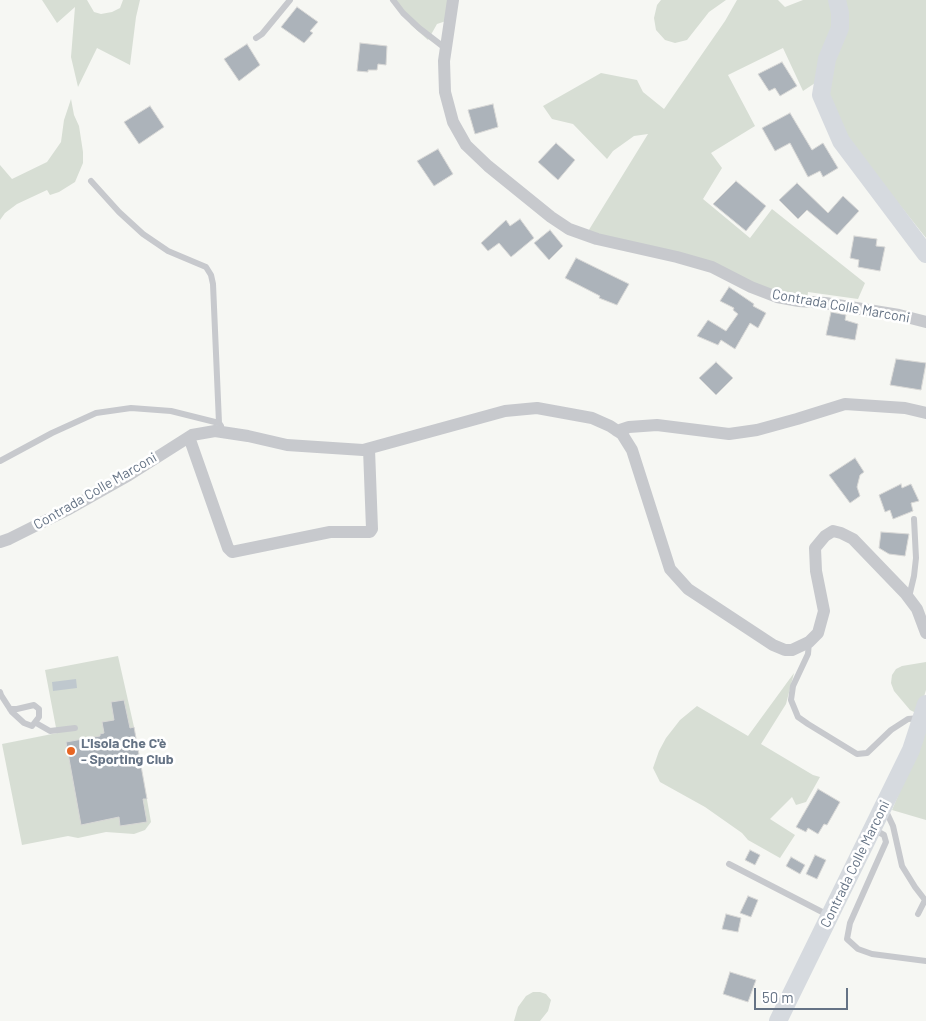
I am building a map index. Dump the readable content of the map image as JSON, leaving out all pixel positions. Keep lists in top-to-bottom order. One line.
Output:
{"streets":{"street":["Contrada Colle Marconi"]},"places":["L'Isola Che C'è - Sporting Club"],"scale_bar":"50 m"}
